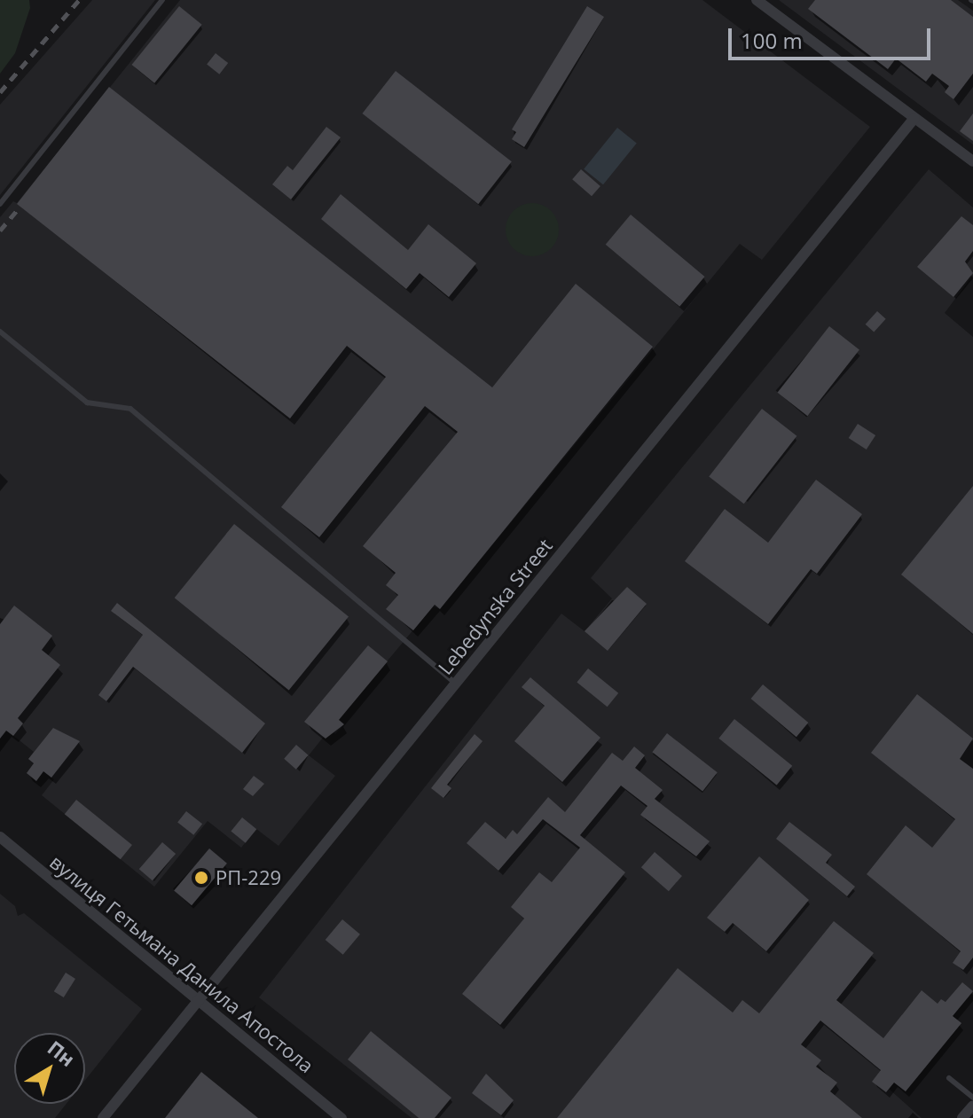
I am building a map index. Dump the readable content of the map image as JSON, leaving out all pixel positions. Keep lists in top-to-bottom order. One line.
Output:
{"streets":{"street":["Lebedynska Street","вулиця Гетьмана Данила Апостола"]},"crossings":[["Lebedynska Street","вулиця Гетьмана Данила Апостола"]],"places":["РП-229"],"scale_bar":"100 m","north":"top right"}
